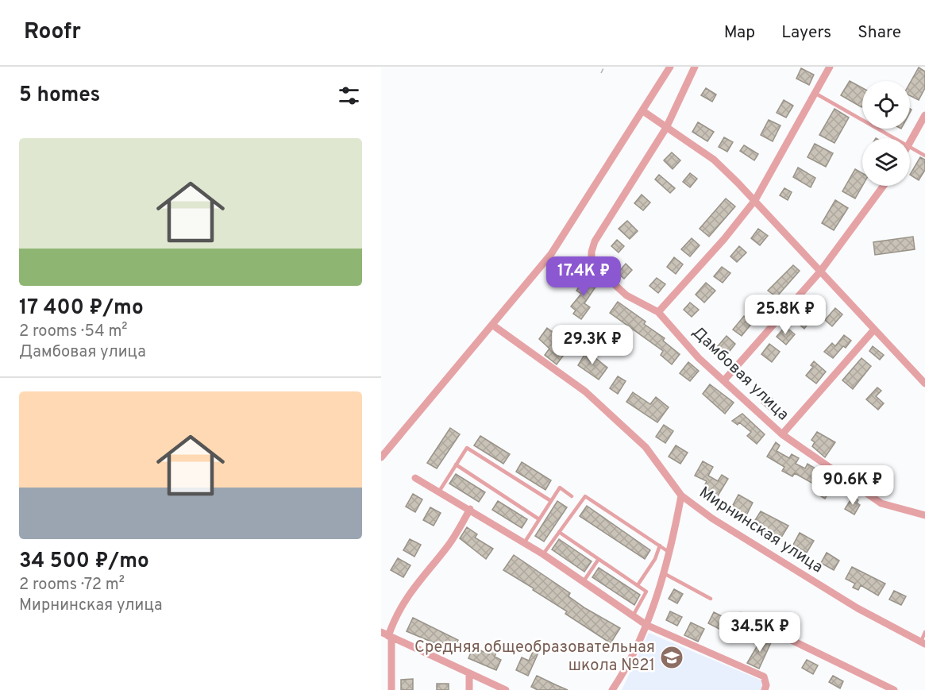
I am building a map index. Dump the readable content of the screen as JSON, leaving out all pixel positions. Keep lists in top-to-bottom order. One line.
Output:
{"streets":{"street":["Дамбовая улица","Мирнинская улица"]},"places":{"school or university":["Средняя общеобразовательная школа №21"]},"page":{"header":"Roofr","nav":["Map","Layers","Share"],"heading":"5 homes","list":[{"name":"17 400 ₽/mo","note":"2 rooms · 54 m² · Дамбовая улица"},{"name":"34 500 ₽/mo","note":"2 rooms · 72 m² · Мирнинская улица"}],"price":["17.4K ₽","25.8K ₽","29.3K ₽","90.6K ₽","34.5K ₽"]}}
